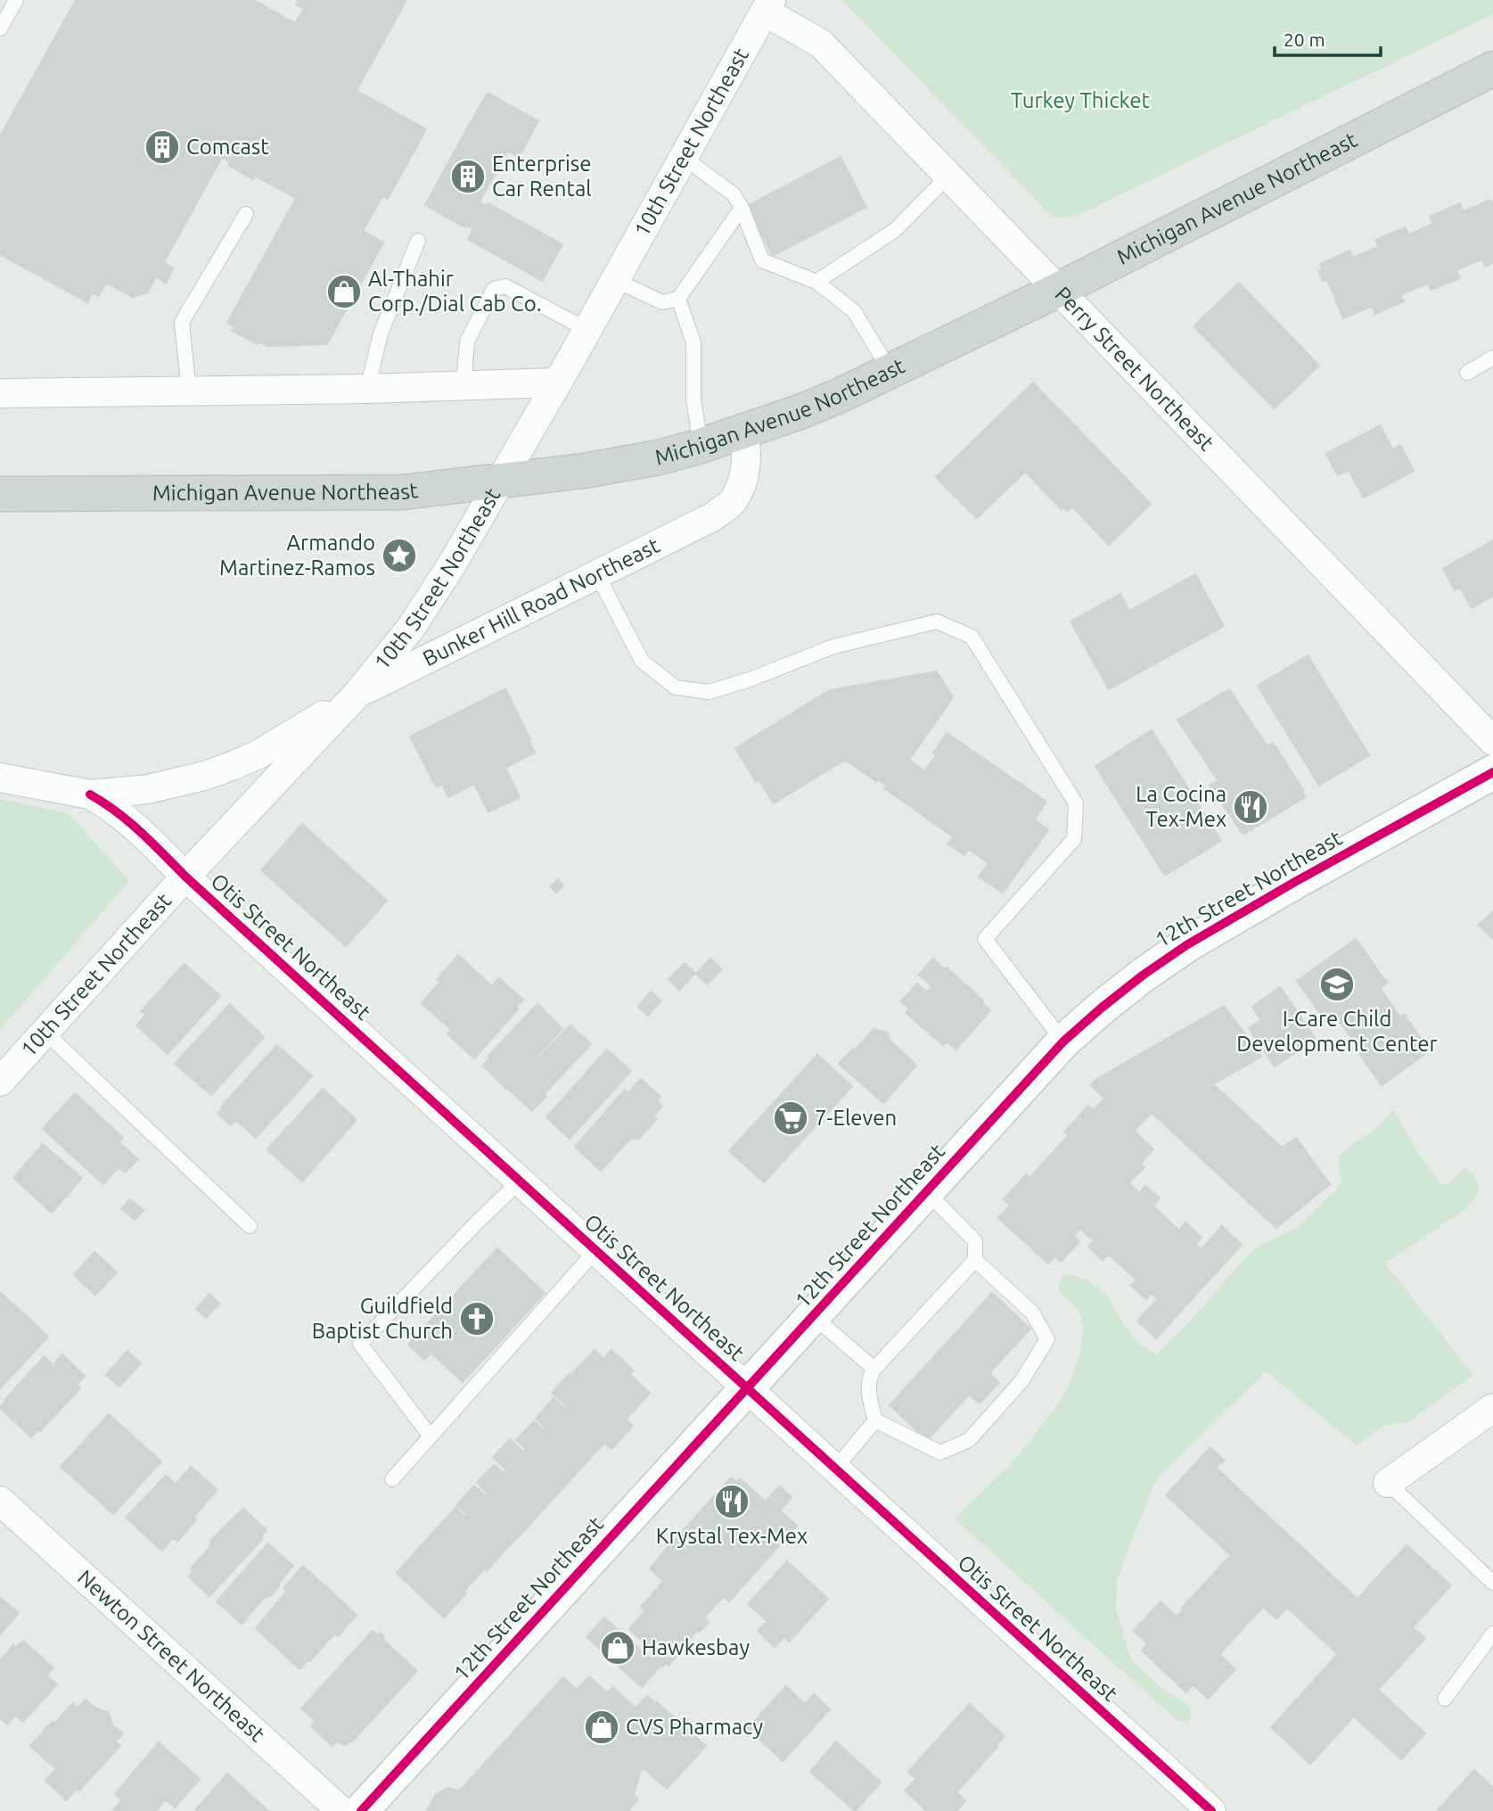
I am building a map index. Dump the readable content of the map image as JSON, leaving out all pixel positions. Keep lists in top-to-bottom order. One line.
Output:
{"streets":{"main road":["Michigan Avenue Northeast"],"street":["10th Street Northeast","Perry Street Northeast","Bunker Hill Road Northeast","12th Street Northeast","Otis Street Northeast","Newton Street Northeast"]},"crossings":[["10th Street Northeast","Michigan Avenue Northeast"],["10th Street Northeast","Perry Street Northeast"],["10th Street Northeast","Bunker Hill Road Northeast"],["10th Street Northeast","Otis Street Northeast"],["Michigan Avenue Northeast","Perry Street Northeast"],["Michigan Avenue Northeast","Bunker Hill Road Northeast"],["Bunker Hill Road Northeast","Otis Street Northeast"],["12th Street Northeast","Otis Street Northeast"]],"parks":["Turkey Thicket"],"places":{"building":["Comcast","Enterprise Car Rental"],"shop":["Al-Thahir Corp./Dial Cab Co.","Hawkesbay","CVS Pharmacy"],"place":["Armando Martinez-Ramos"],"restaurant":["La Cocina Tex-Mex","Krystal Tex-Mex"],"school or university":["I-Care Child Development Center"],"supermarket":["7-Eleven"],"church":["Guildfield Baptist Church"]},"scale_bar":"20 m"}
